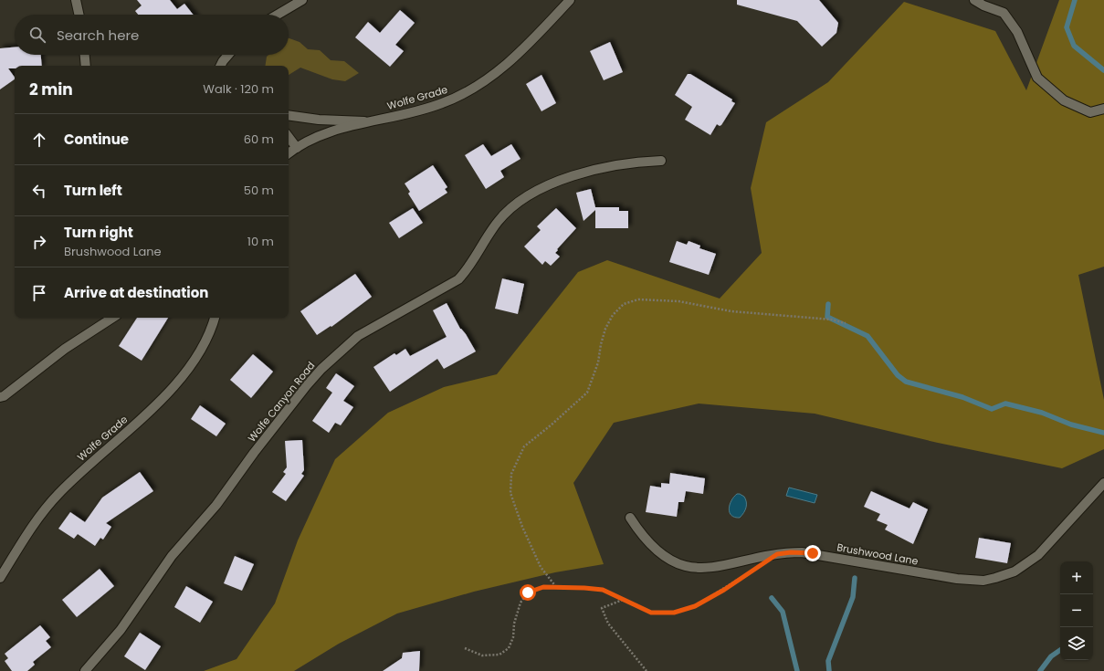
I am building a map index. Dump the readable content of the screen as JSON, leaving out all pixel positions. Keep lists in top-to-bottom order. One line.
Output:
{"streets":{"street":["Wolfe Grade","Wolfe Canyon Road","Brushwood Lane"]},"page":{"search":"Search here","heading":["2 min","Walk · 120 m"],"list":[["Continue","60 m"],["Turn left","50 m"],["Turn right","Brushwood Lane","10 m"],"Arrive at destination"],"map_buttons":["+","−"]}}
